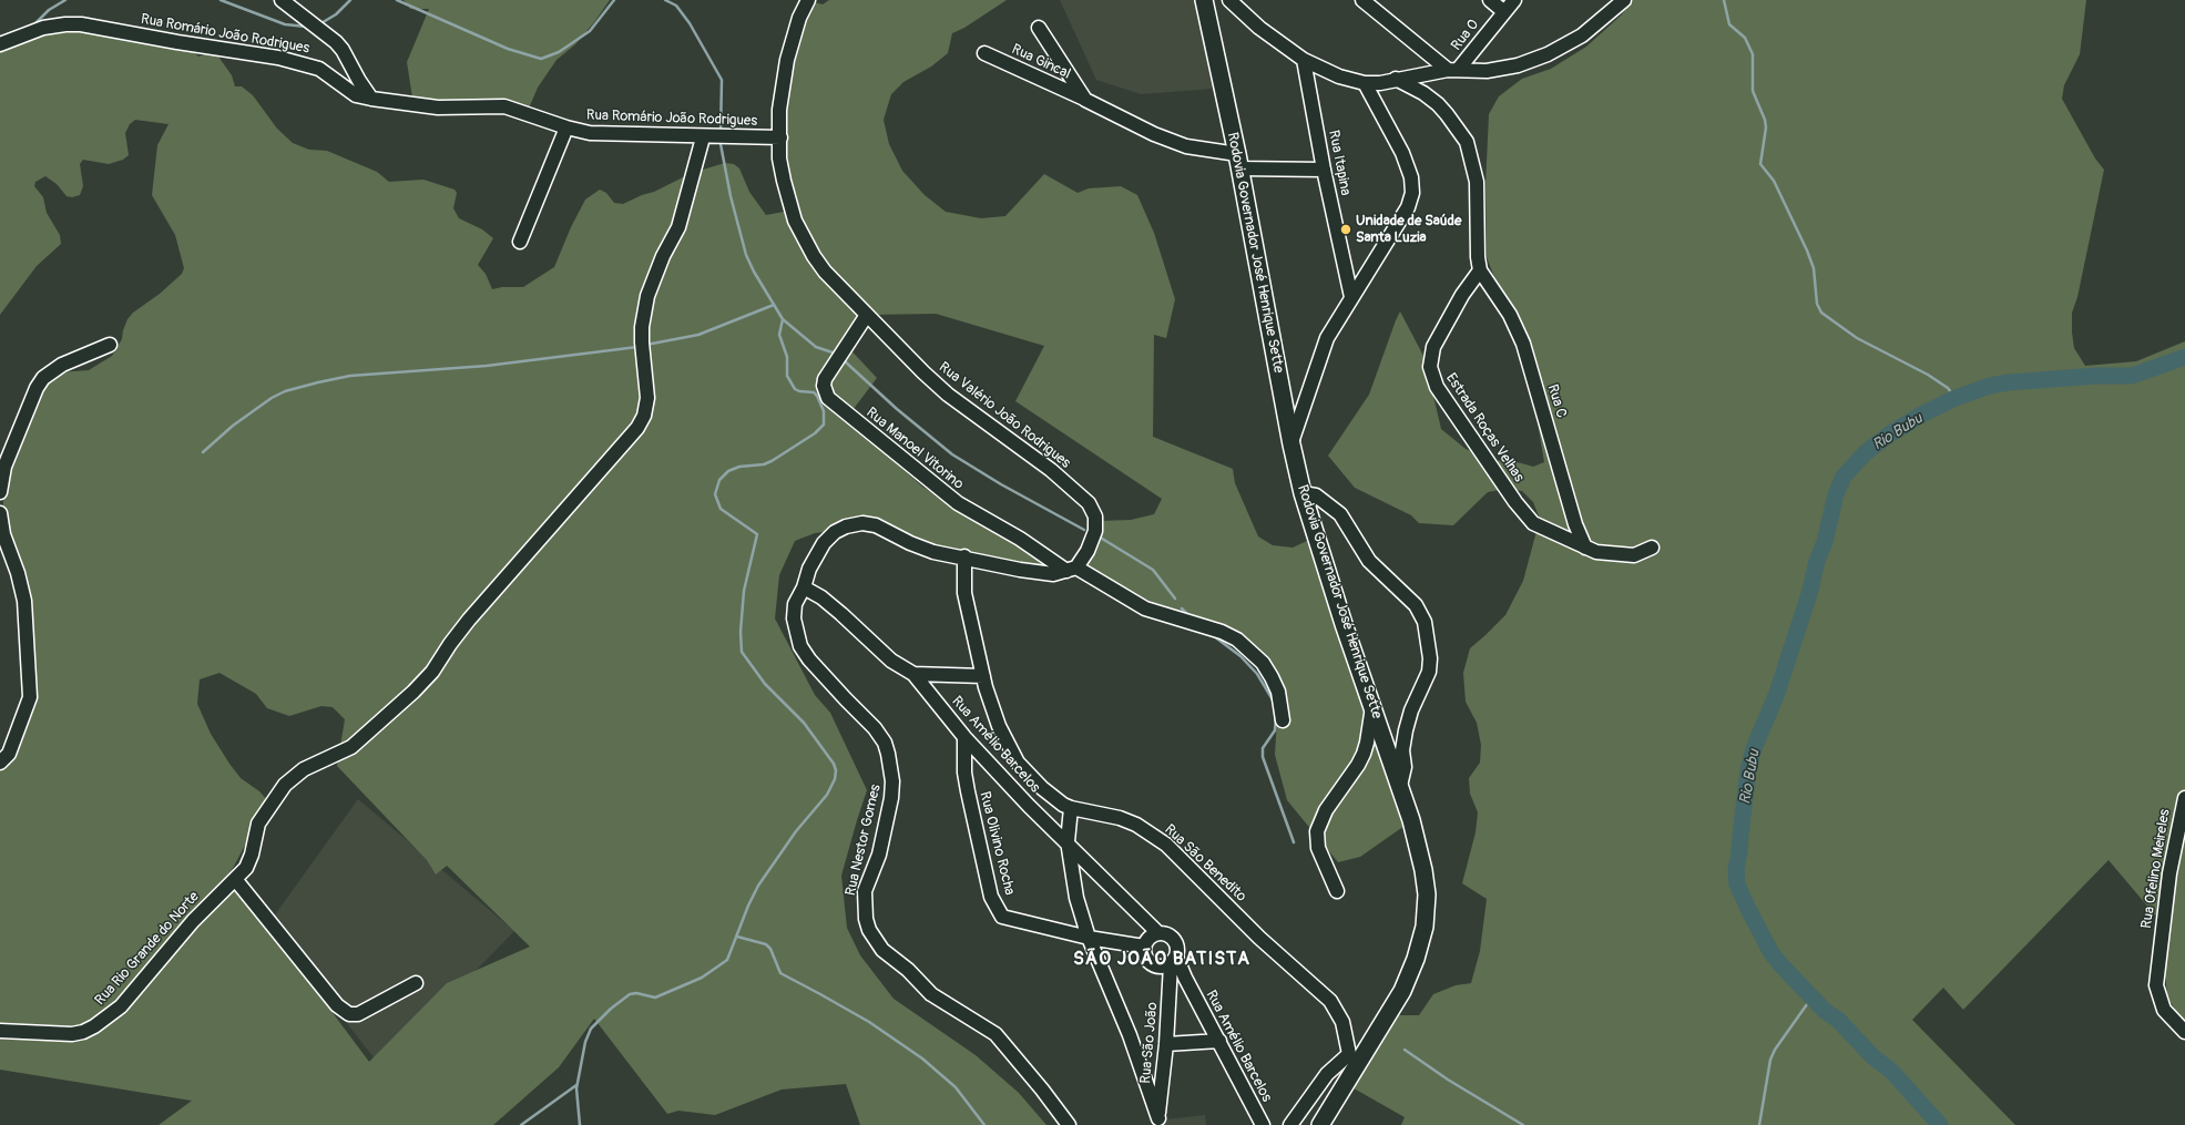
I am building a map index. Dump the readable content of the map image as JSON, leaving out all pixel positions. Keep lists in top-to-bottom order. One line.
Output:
{"streets":{"main road":["Rodovia Governador José Henrique Sette"],"street":["Rua Romário João Rodrigues","Rua O","Rua Gincal","Rua Itapina","Rua C","Rua Valério João Rodrigues","Estrada Roças Velhas","Rua Manoel Vitorino","Rua Amélio Barcelos","Rua Nestor Gomes","Rua Olivino Rocha","Rua São Benedito","Rua Ofelino Meireles","Rua Rio Grande do Norte","Rua São João"]},"crossings":[["Rua Romário João Rodrigues","Rua Valério João Rodrigues"],["Rua Romário João Rodrigues","Rua Rio Grande do Norte"],["Rua Gincal","Rua Itapina"],["Rua Gincal","Rodovia Governador José Henrique Sette"],["Rodovia Governador José Henrique Sette","Rua São Benedito"],["Rua C","Estrada Roças Velhas"],["Rua Valério João Rodrigues","Rua Manoel Vitorino"],["Rua Valério João Rodrigues","Rua Nestor Gomes"],["Rua Manoel Vitorino","Rua Nestor Gomes"],["Rua Amélio Barcelos","Rua Nestor Gomes"],["Rua Amélio Barcelos","Rua Olivino Rocha"],["Rua Amélio Barcelos","Rua São João"],["Rua Nestor Gomes","Rua São Benedito"],["Rua Olivino Rocha","Rua São João"]],"districts":["SÃO JOÃO BATISTA"],"water":["Rio Bubu"],"places":["Unidade de Saúde Santa Luzia"]}
